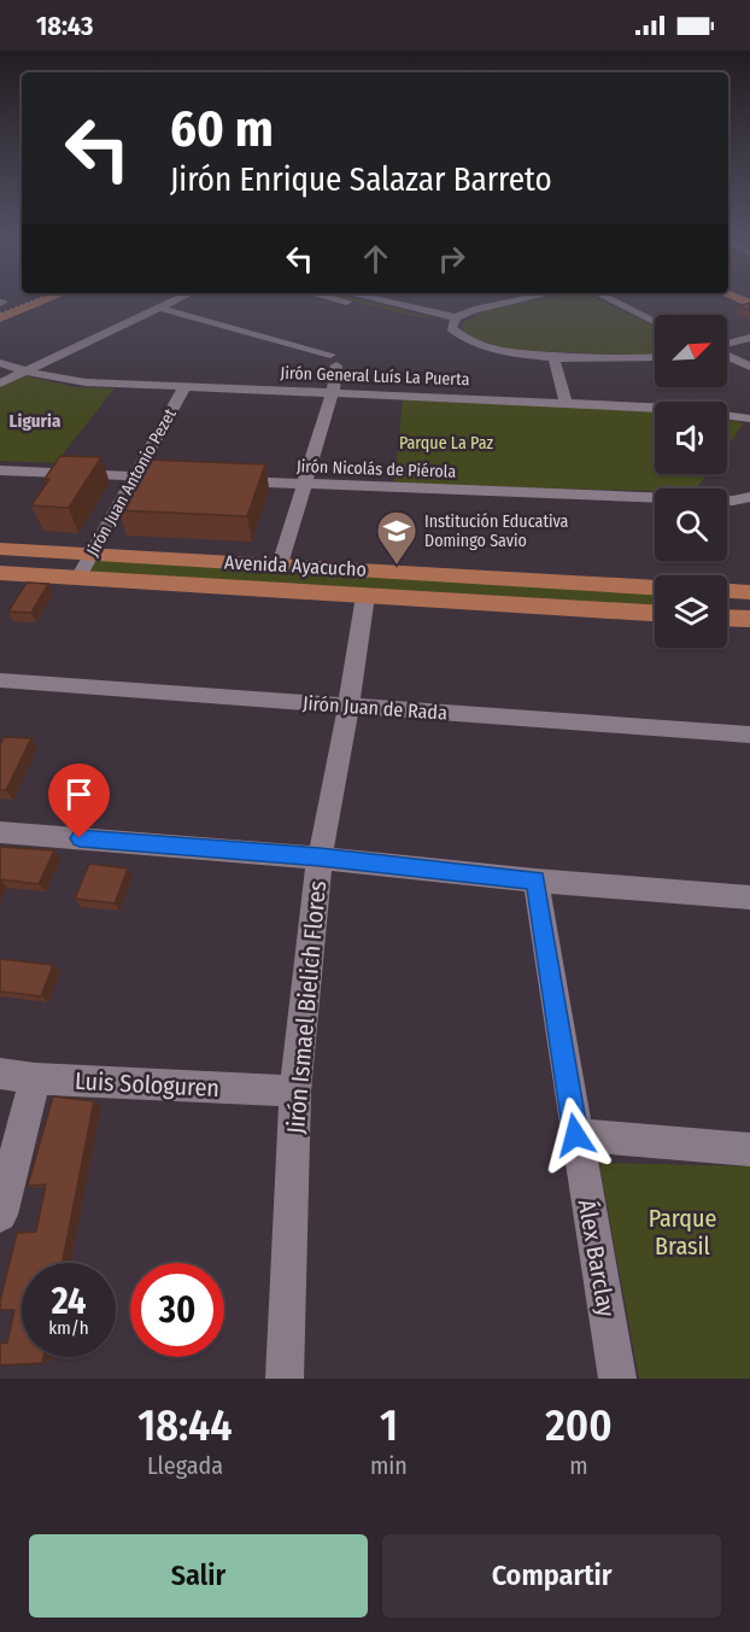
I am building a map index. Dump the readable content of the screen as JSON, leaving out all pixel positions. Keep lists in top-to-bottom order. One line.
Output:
{"streets":{"main road":["Avenida Ayacucho"],"street":["Jirón General Luís La Puerta","Jirón Nicolás de Piérola","Jirón Juan Antonio Pezet","Jirón Juan de Rada","Jirón Ismael Bielich Flores","Luis Sologuren","Álex Barclay"]},"crossings":[["Jirón General Luís La Puerta","Jirón Juan Antonio Pezet"],["Jirón Juan Antonio Pezet","Avenida Ayacucho"],["Avenida Ayacucho","Jirón Ismael Bielich Flores"],["Jirón Juan de Rada","Jirón Ismael Bielich Flores"],["Jirón Ismael Bielich Flores","Luis Sologuren"]],"districts":["Liguria"],"parks":["Parque La Paz","Parque Brasil"],"places":{"school or university":["Institución Educativa Domingo Savio"]},"north":"top right","page":{"status":"18:43","turn":["60 m","Jirón Enrique Salazar Barreto"],"speed":"24 km/h","limit":"30","eta":["18:44","Llegada","1","min","200","m"],"buttons":["Salir","Compartir"]}}
